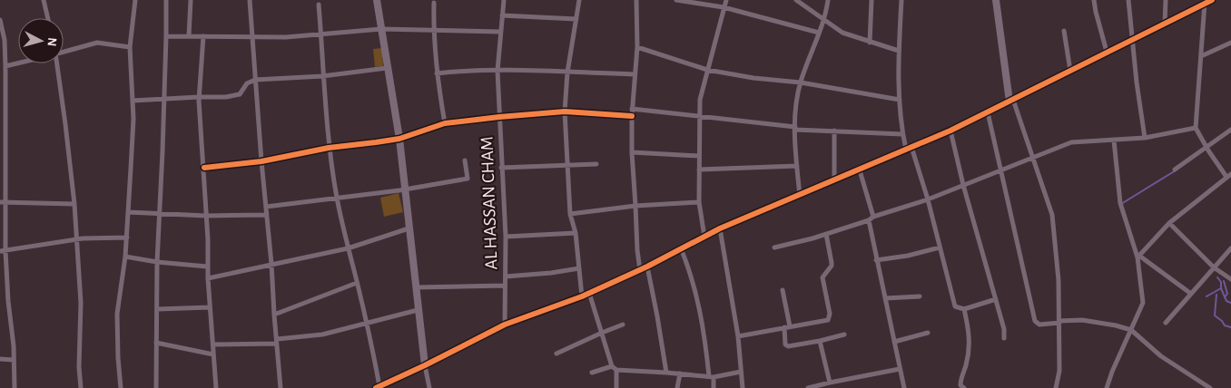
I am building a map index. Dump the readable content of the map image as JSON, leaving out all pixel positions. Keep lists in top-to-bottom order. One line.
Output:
{"streets":{"street":["AL HASSAN CHAM"]},"north":"right"}
